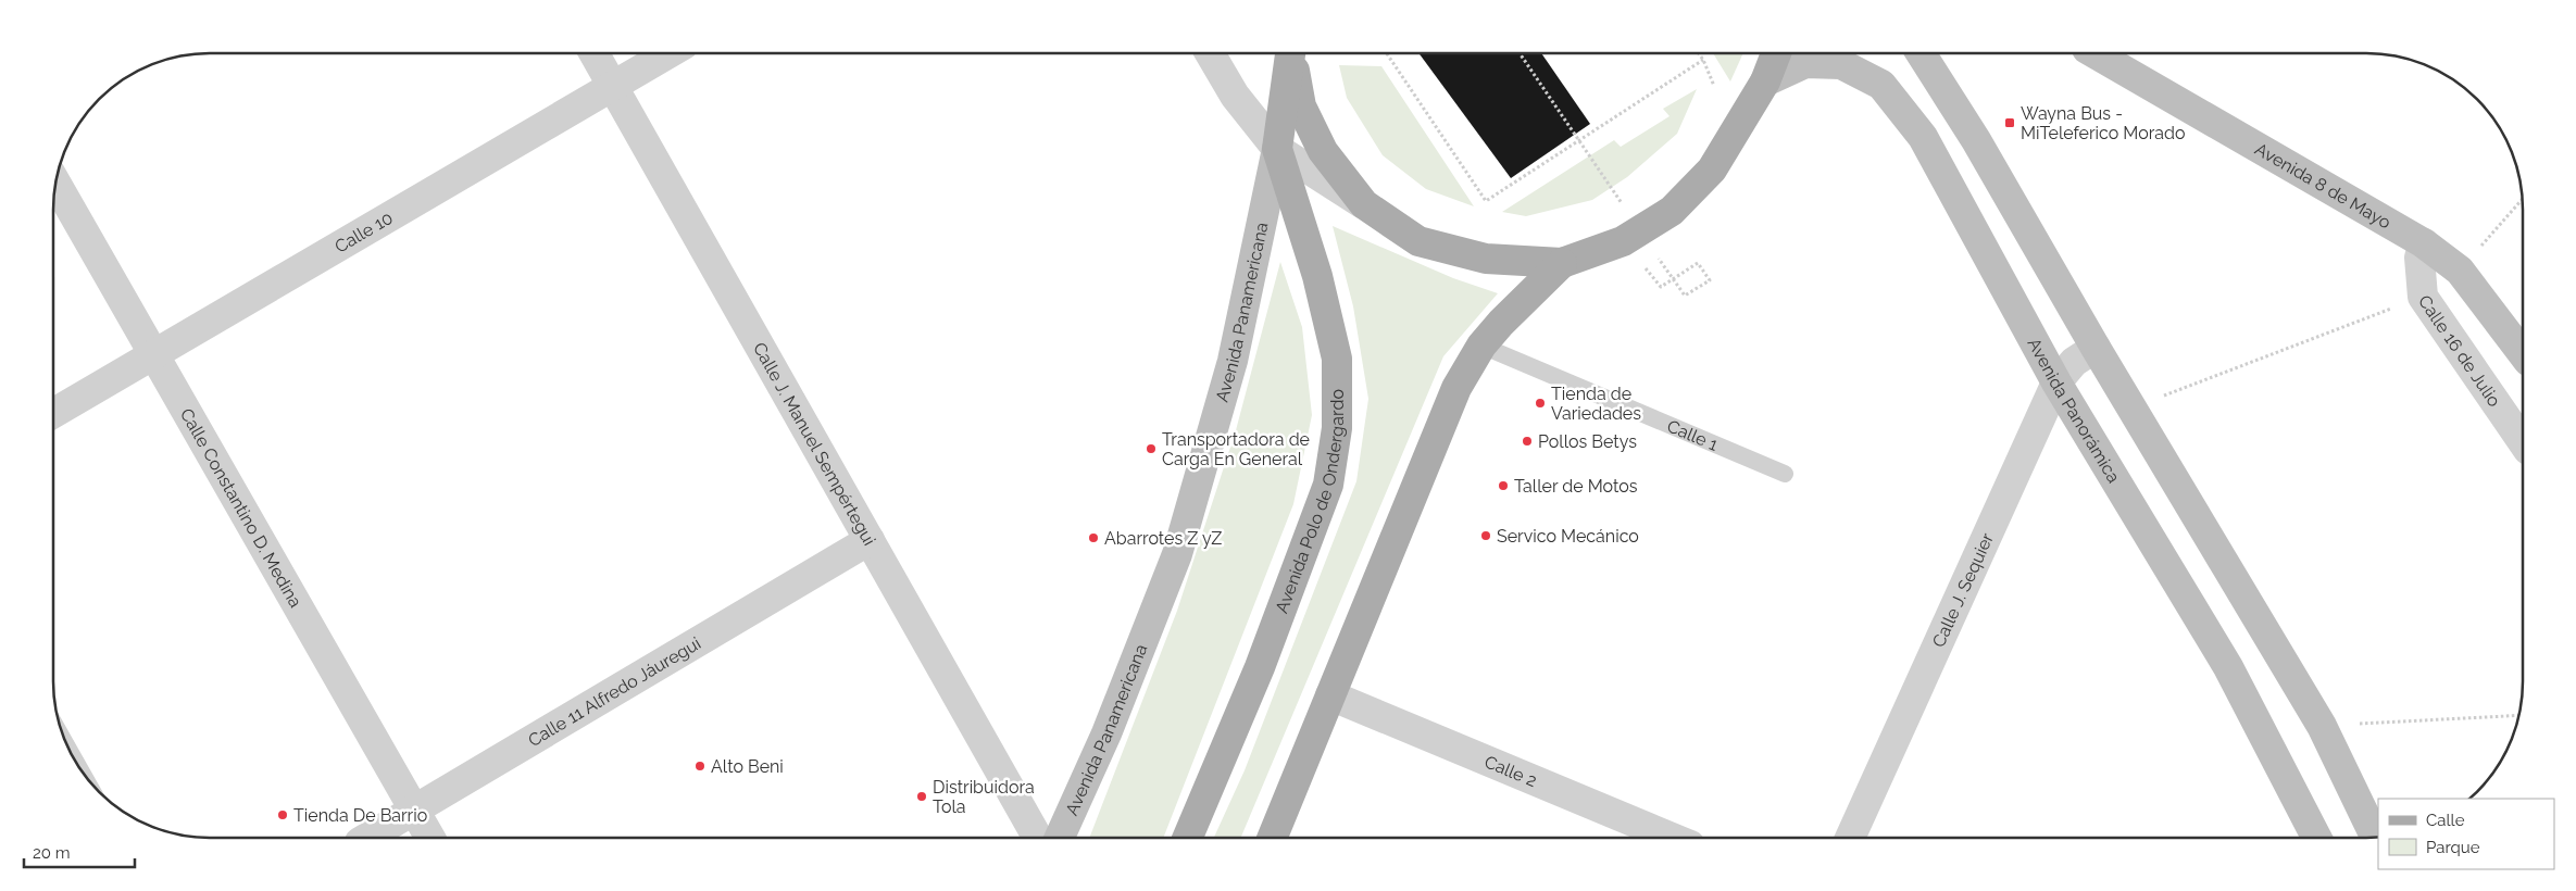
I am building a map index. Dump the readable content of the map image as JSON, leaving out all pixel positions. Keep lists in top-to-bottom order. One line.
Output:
{"streets":{"main road":["Avenida 8 de Mayo","Avenida Panamericana","Avenida Panorámica","Avenida Polo de Ondergardo"],"street":["Calle 10","Calle 16 de Julio","Calle J. Manuel Sempértegui","Calle Constantino D. Medina","Calle J. Sequier","Calle 11 Alfredo Jáuregui","Calle 2"],"lane":["Calle 1"]},"crossings":[["Avenida 8 de Mayo","Calle 16 de Julio"],["Calle 10","Calle J. Manuel Sempértegui"],["Calle 10","Calle Constantino D. Medina"],["Avenida Panamericana","Avenida Polo de Ondergardo"],["Avenida Panorámica","Calle J. Sequier"],["Calle J. Manuel Sempértegui","Calle 11 Alfredo Jáuregui"],["Calle Constantino D. Medina","Calle 11 Alfredo Jáuregui"]],"places":{"transit":["Wayna Bus - MiTeleferico Morado"],"other":["Tienda de Variedades","Pollos Betys","Transportadora de Carga En General","Taller de Motos","Servico Mecánico","Abarrotes Z yZ","Alto Beni","Distribuidora Tola","Tienda De Barrio"]},"legend":["Calle","Parque"],"scale_bar":"20 m"}
